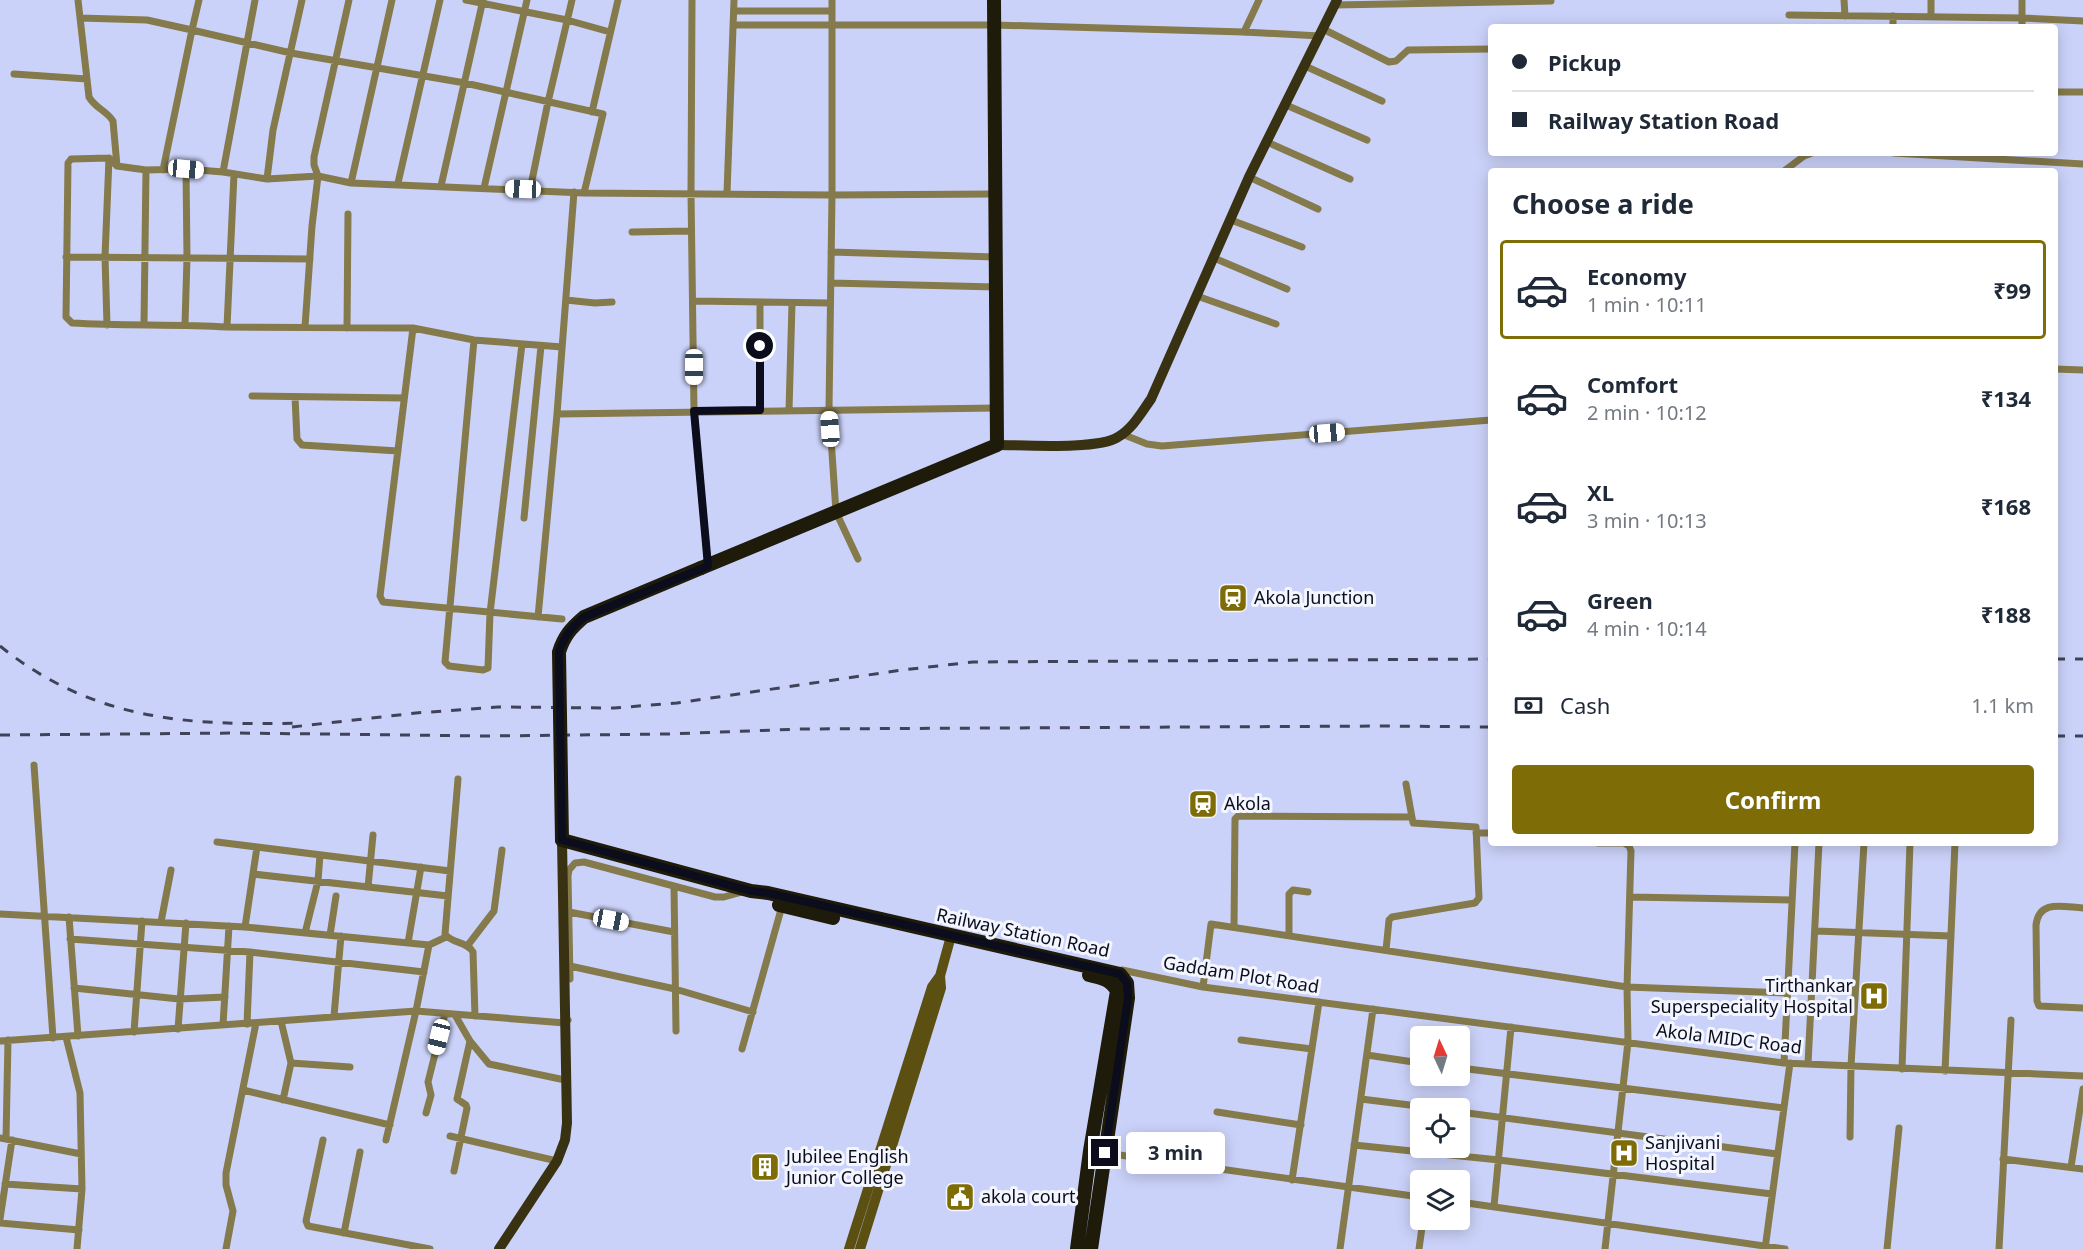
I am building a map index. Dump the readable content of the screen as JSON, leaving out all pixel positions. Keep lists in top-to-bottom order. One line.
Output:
{"streets":{"highway":["Railway Station Road"],"street":["Gaddam Plot Road","Akola MIDC Road"]},"crossings":[["Railway Station Road","Gaddam Plot Road"],["Gaddam Plot Road","Akola MIDC Road"]],"places":{"station":["Akola Junction","Akola"],"hospital":["Tirthankar Superspeciality Hospital","Sanjivani Hospital"],"building":["Jubilee English Junior College"],"public building":["akola court"]},"north":"top","page":{"banner":["Pickup","Railway Station Road"],"heading":"Choose a ride","list":[{"name":"Economy","note":"1 min · 10:11","value":"₹99"},{"name":"Comfort","note":"2 min · 10:12","value":"₹134"},{"name":"XL","note":"3 min · 10:13","value":"₹168"},{"name":"Green","note":"4 min · 10:14","value":"₹188"}],"pay":["Cash","1.1 km"],"buttons":"Confirm","bubble":"3 min"}}
